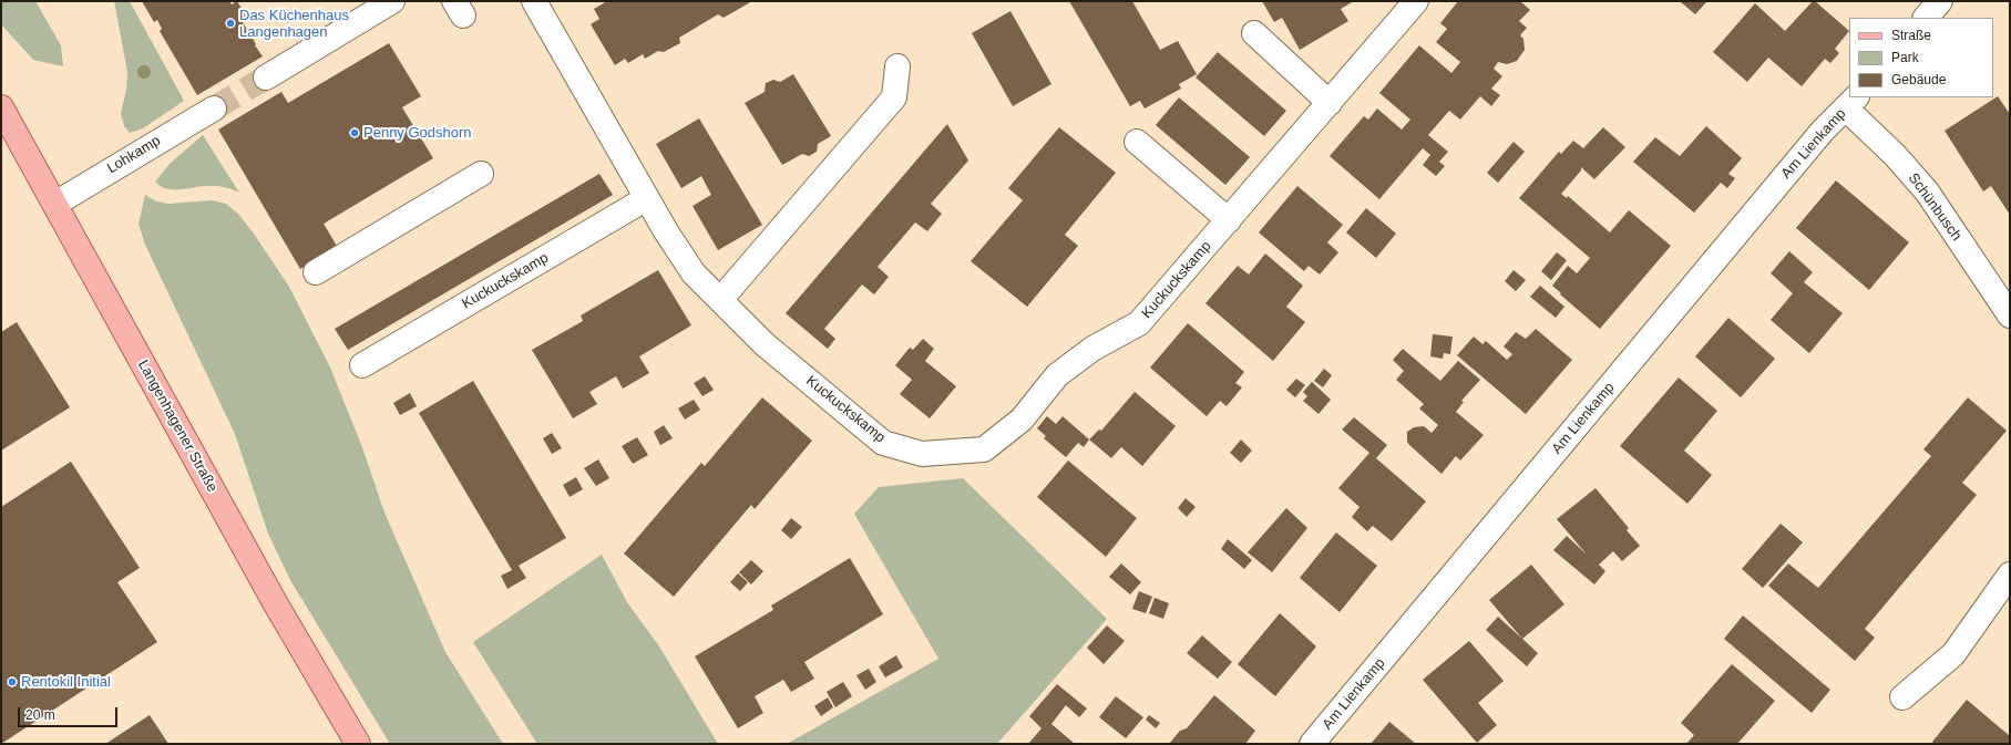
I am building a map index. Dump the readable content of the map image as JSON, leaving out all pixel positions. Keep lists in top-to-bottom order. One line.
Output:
{"streets":{"main road":["Langenhagener Straße"],"street":["Am Lienkamp","Lohkamp","Schünbusch","Kuckuckskamp"]},"crossings":[["Am Lienkamp","Schünbusch"],["Lohkamp","Langenhagener Straße"]],"places":["Das Küchenhaus Langenhagen","Penny Godshorn","Rentokil Initial"],"legend":["Straße","Park","Gebäude"],"scale_bar":"20 m"}
